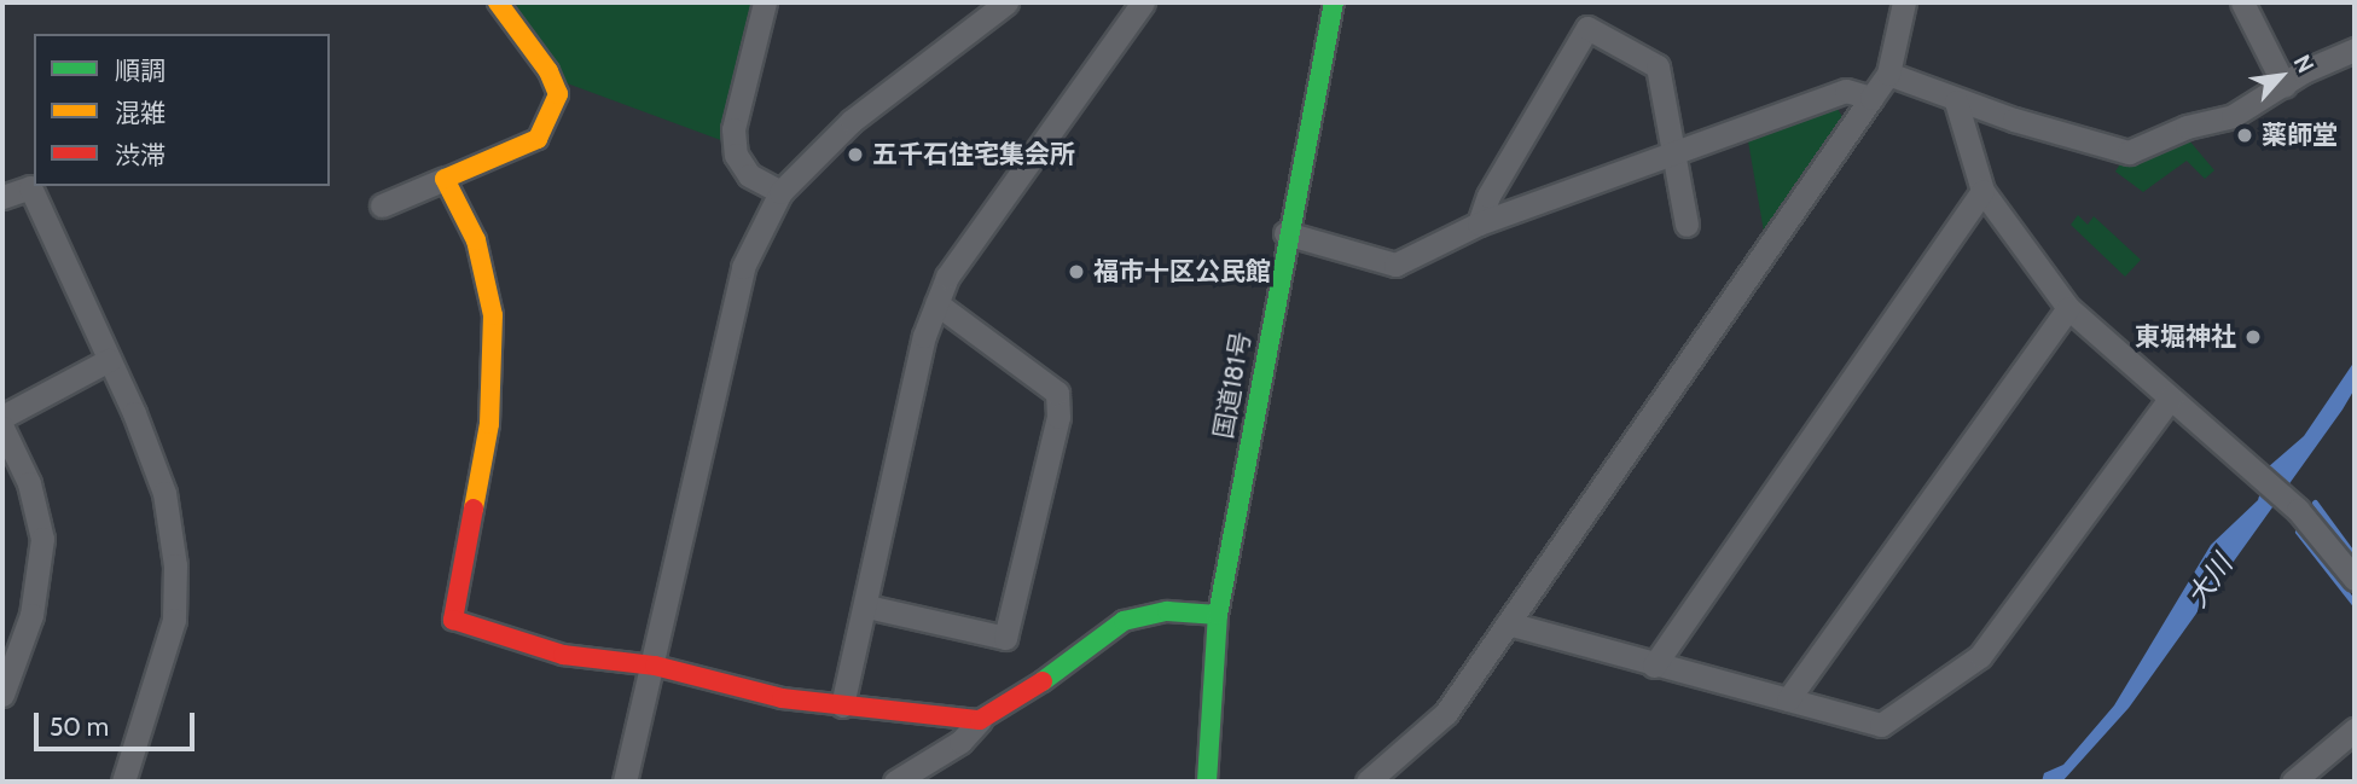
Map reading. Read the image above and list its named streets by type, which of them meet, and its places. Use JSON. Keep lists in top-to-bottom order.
{
  "streets": {
    "main road": ["国道181号"]
  },
  "water": ["大川"],
  "places": [
    "薬師堂",
    "五千石住宅集会所",
    "福市十区公民館",
    "東堀神社"
  ],
  "legend": ["順調", "混雑", "渋滞"],
  "scale_bar": "50 m",
  "north": "top right"
}
